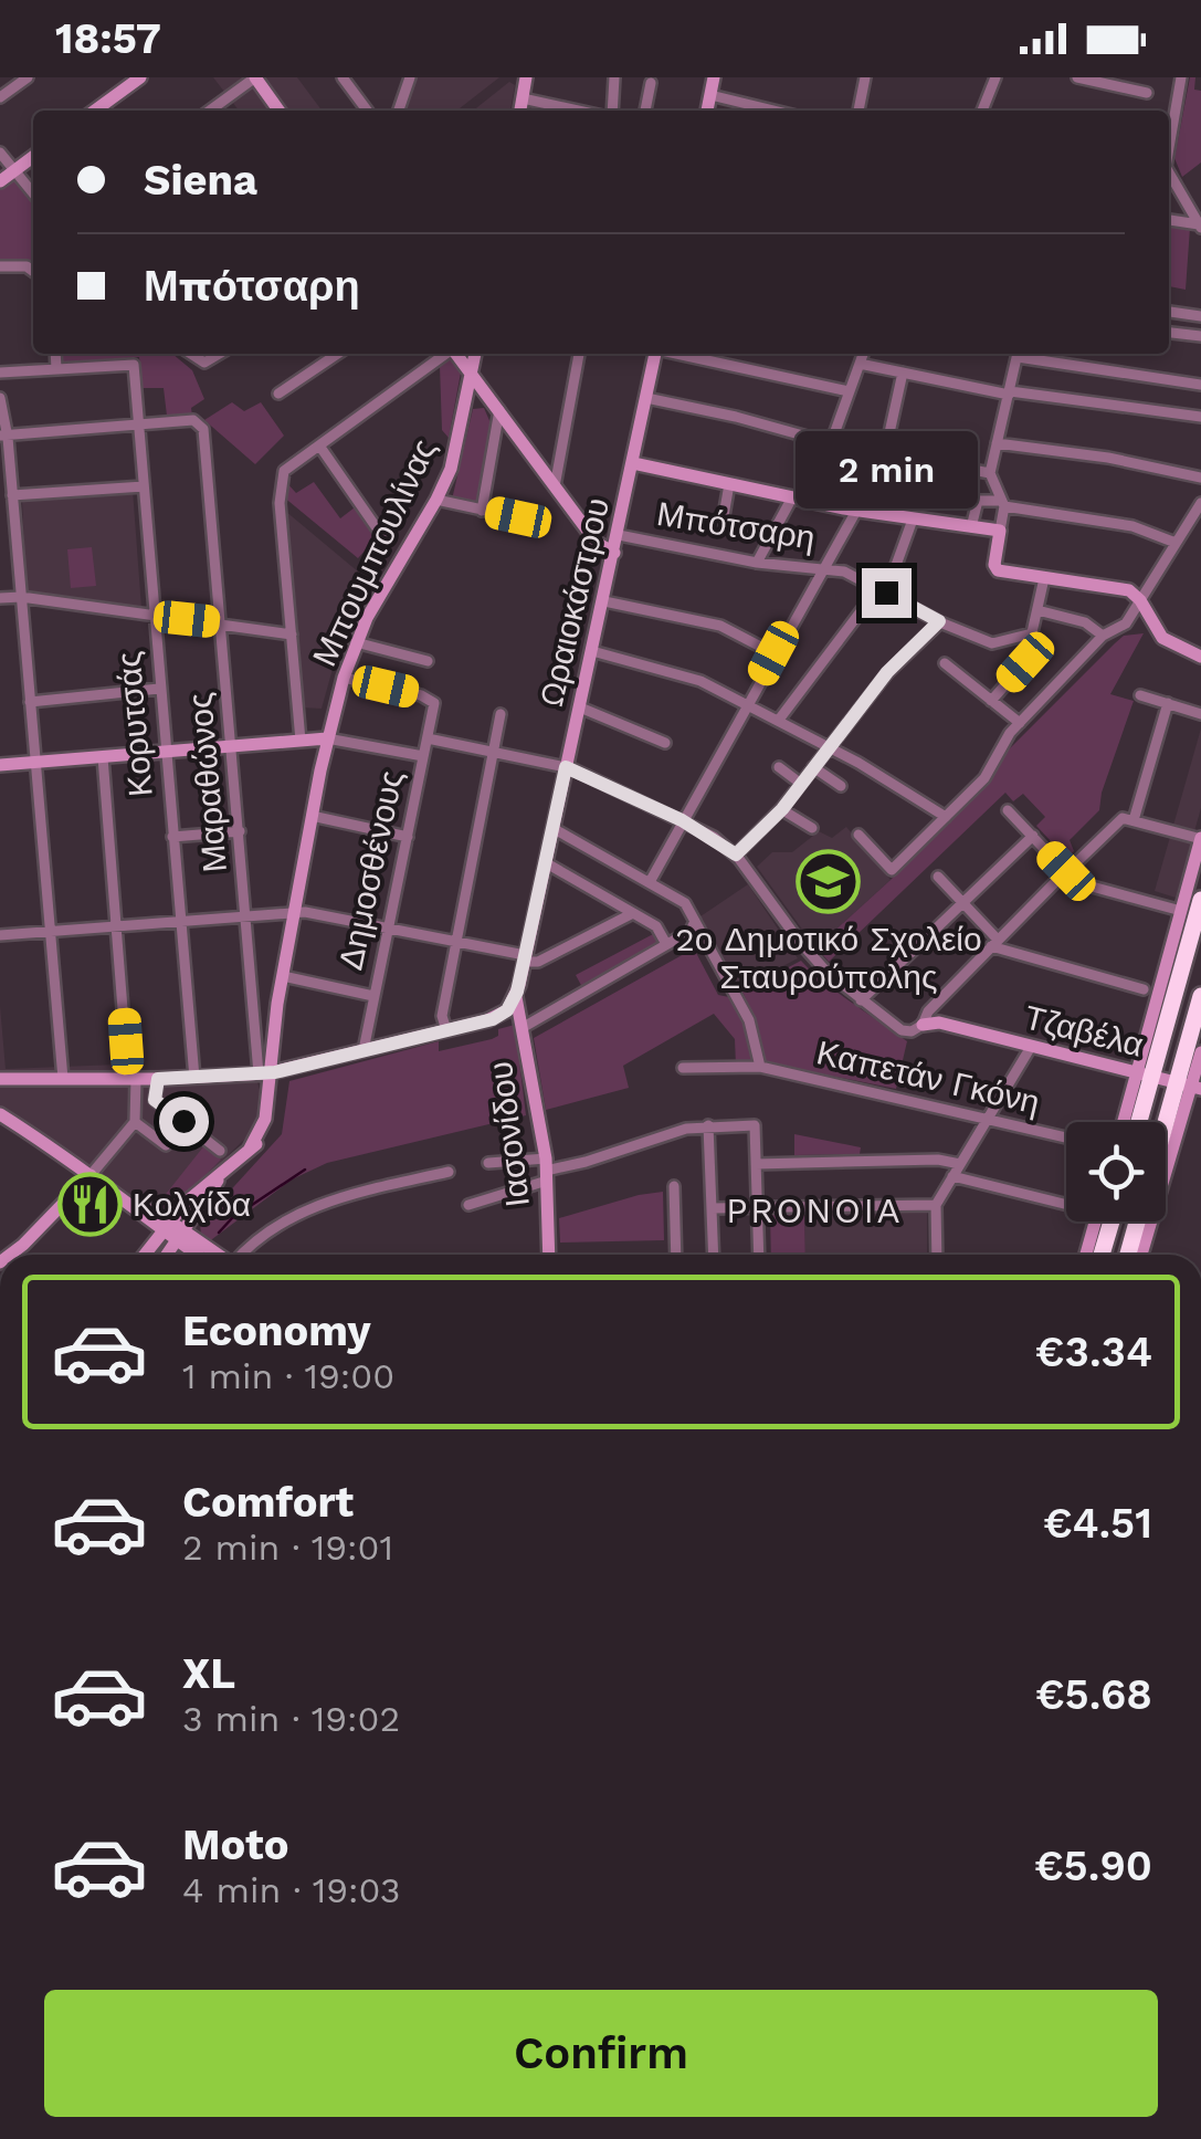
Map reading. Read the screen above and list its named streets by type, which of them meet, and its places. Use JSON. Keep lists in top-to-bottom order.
{
  "streets": {
    "street": [
      "Μπότσαρη",
      "Μπουμπουλίνας",
      "Ωραιοκάστρου",
      "Κορυτσάς",
      "Μαραθώνος",
      "Δημοσθένους",
      "Τζαβέλα",
      "Καπετάν Γκόνη",
      "Ιασονίδου"
    ]
  },
  "crossings": [
    ["Μπότσαρη", "Ωραιοκάστρου"],
    ["Μπουμπουλίνας", "Μαραθώνος"],
    ["Μπουμπουλίνας", "Δημοσθένους"],
    ["Ωραιοκάστρου", "Ιασονίδου"],
    ["Κορυτσάς", "Μαραθώνος"]
  ],
  "districts": ["PRONOIA"],
  "places": {
    "school or university": ["2ο Δημοτικό Σχολείο Σταυρούπολης"],
    "restaurant": ["Κολχίδα"]
  },
  "page": {
    "status": "18:57",
    "banner": ["Siena", "Μπότσαρη"],
    "bubble": "2 min",
    "list": [
      {
        "name": "Economy",
        "note": "1 min · 19:00",
        "value": "€3.34"
      },
      {
        "name": "Comfort",
        "note": "2 min · 19:01",
        "value": "€4.51"
      },
      {
        "name": "XL",
        "note": "3 min · 19:02",
        "value": "€5.68"
      },
      {
        "name": "Moto",
        "note": "4 min · 19:03",
        "value": "€5.90"
      }
    ],
    "buttons": "Confirm"
  }
}
